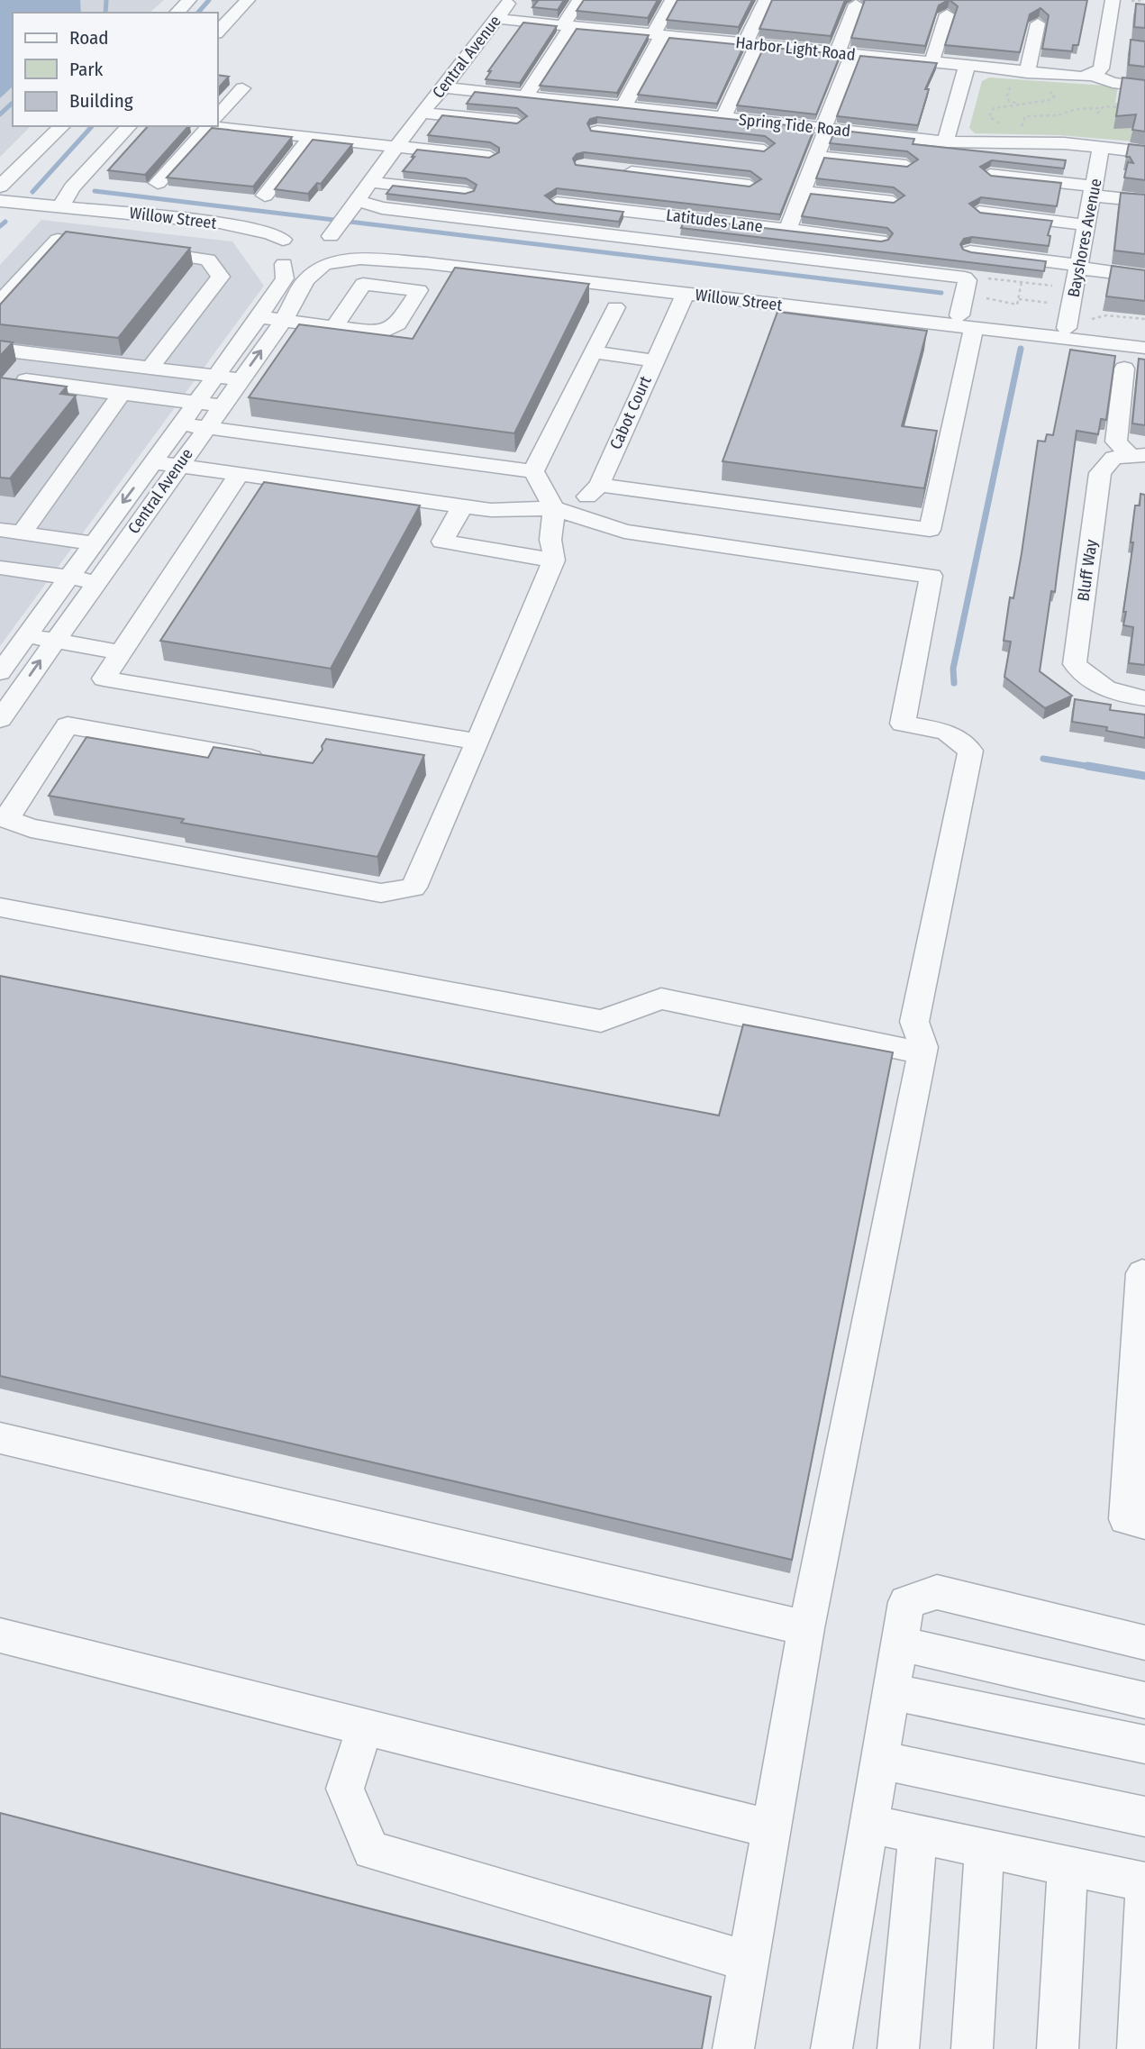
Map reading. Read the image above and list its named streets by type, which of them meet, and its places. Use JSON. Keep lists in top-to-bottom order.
{
  "streets": {
    "street": [
      "Harbor Light Road",
      "Central Avenue",
      "Spring Tide Road",
      "Willow Street",
      "Latitudes Lane",
      "Bayshores Avenue",
      "Cabot Court",
      "Bluff Way"
    ]
  },
  "crossings": [
    ["Harbor Light Road", "Central Avenue"],
    ["Central Avenue", "Spring Tide Road"],
    ["Central Avenue", "Willow Street"],
    ["Spring Tide Road", "Bayshores Avenue"],
    ["Willow Street", "Bayshores Avenue"],
    ["Willow Street", "Cabot Court"]
  ],
  "legend": ["Road", "Park", "Building"]
}
